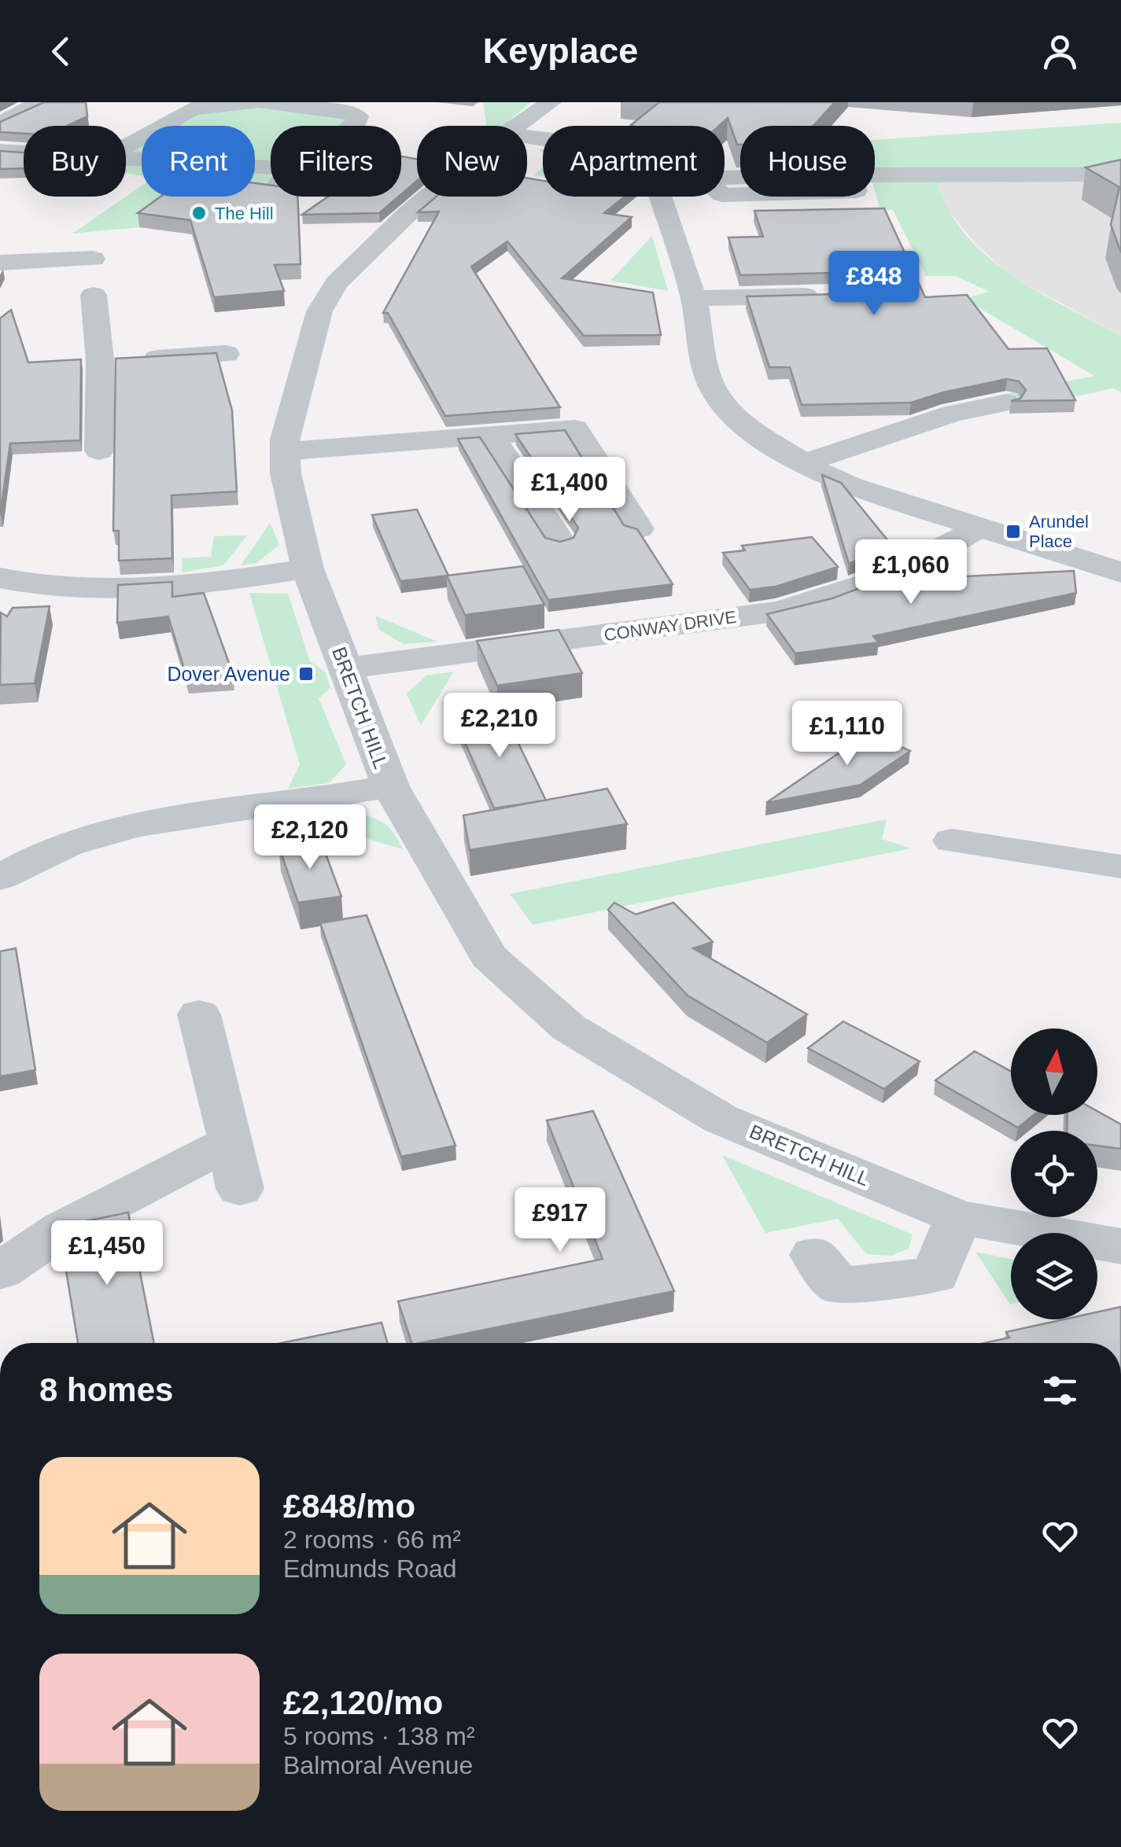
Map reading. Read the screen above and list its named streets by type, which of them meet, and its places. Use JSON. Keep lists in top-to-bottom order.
{
  "streets": {
    "street": ["CONWAY DRIVE", "BRETCH HILL"]
  },
  "crossings": [
    ["CONWAY DRIVE", "BRETCH HILL"]
  ],
  "places": {
    "other": ["The Hill"],
    "transit": ["Arundel Place", "Dover Avenue"]
  },
  "north": "top",
  "page": {
    "header": "Keyplace",
    "chip": [
      "Buy",
      "Rent",
      "Filters",
      "New",
      "Apartment",
      "House"
    ],
    "price": [
      "£848",
      "£1,400",
      "£1,060",
      "£2,210",
      "£1,110",
      "£2,120",
      "£917",
      "£1,450"
    ],
    "heading": "8 homes",
    "list": [
      {
        "name": "£848/mo",
        "note": "2 rooms · 66 m² · Edmunds Road"
      },
      {
        "name": "£2,120/mo",
        "note": "5 rooms · 138 m² · Balmoral Avenue"
      }
    ]
  }
}
